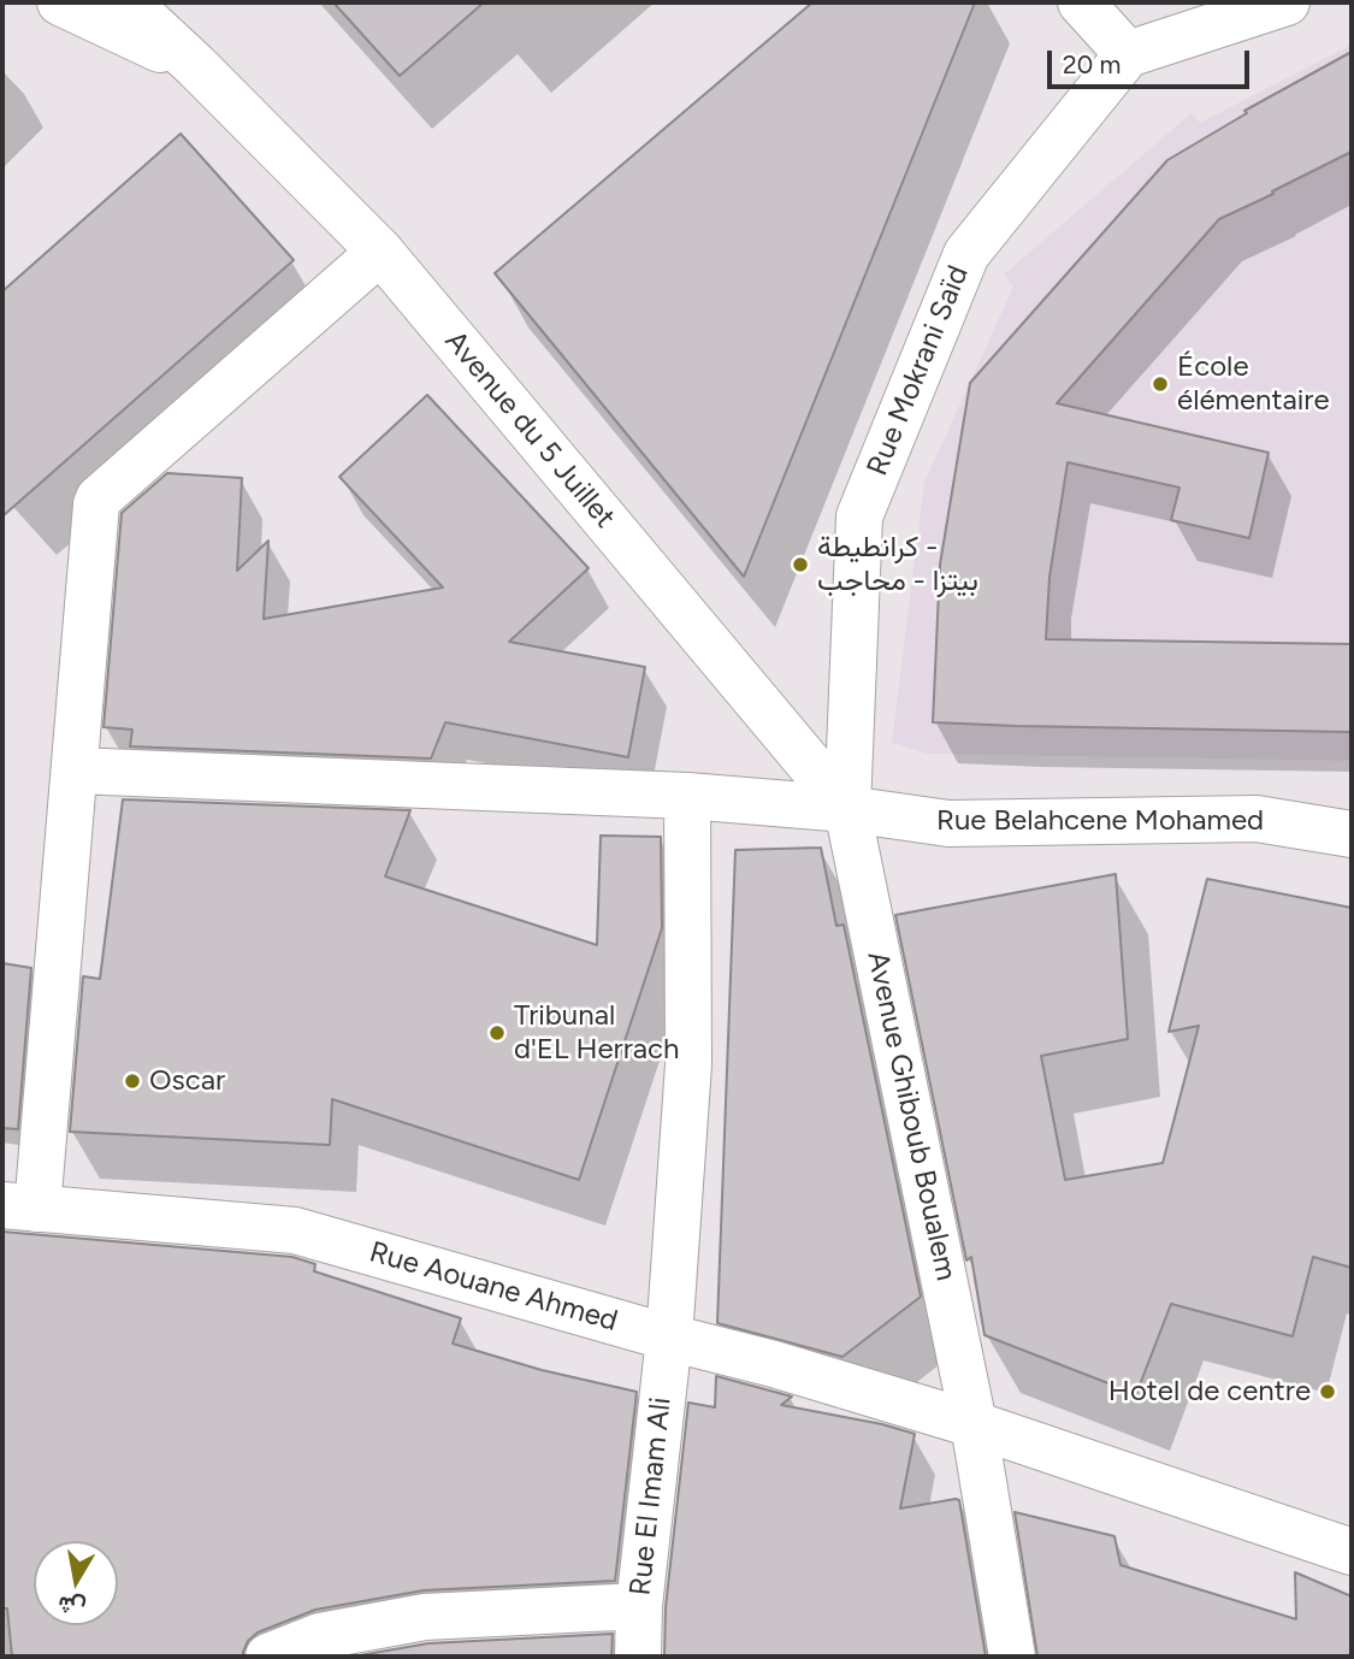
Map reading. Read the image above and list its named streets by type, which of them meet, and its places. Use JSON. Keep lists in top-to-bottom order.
{
  "streets": {
    "street": [
      "Rue Mokrani Saïd",
      "Avenue du 5 Juillet",
      "Rue Belahcene Mohamed",
      "Avenue Ghiboub Boualem",
      "Rue Aouane Ahmed",
      "Rue El Imam Ali"
    ]
  },
  "crossings": [
    ["Rue Mokrani Saïd", "Avenue du 5 Juillet"],
    ["Rue Mokrani Saïd", "Rue Belahcene Mohamed"],
    ["Rue Mokrani Saïd", "Avenue Ghiboub Boualem"],
    ["Avenue du 5 Juillet", "Rue Belahcene Mohamed"],
    ["Avenue du 5 Juillet", "Avenue Ghiboub Boualem"],
    ["Rue Belahcene Mohamed", "Avenue Ghiboub Boualem"],
    ["Rue Belahcene Mohamed", "Rue El Imam Ali"],
    ["Avenue Ghiboub Boualem", "Rue Aouane Ahmed"],
    ["Rue Aouane Ahmed", "Rue El Imam Ali"]
  ],
  "places": [
    "École élémentaire",
    "كرانطيطة - بيتزا - محاجب",
    "Tribunal d'EL Herrach",
    "Oscar",
    "Hotel de centre"
  ],
  "scale_bar": "20 m",
  "north": "bottom"
}
